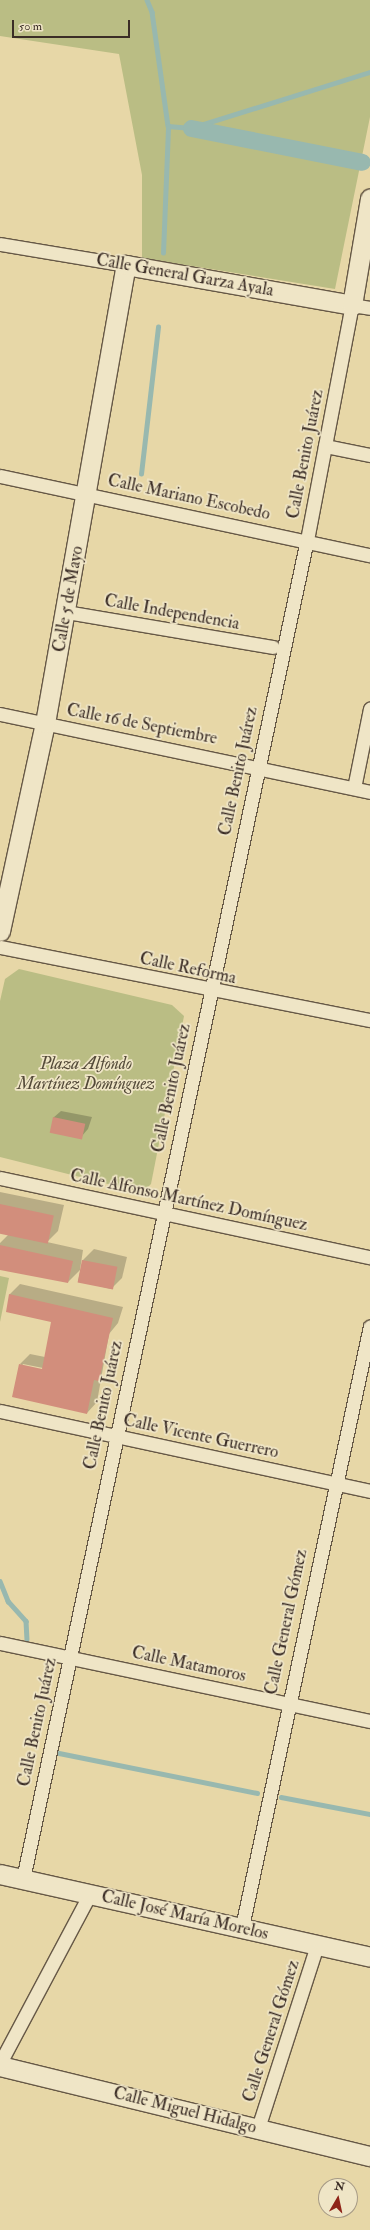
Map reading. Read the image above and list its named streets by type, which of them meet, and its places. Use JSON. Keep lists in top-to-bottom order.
{
  "streets": {
    "street": [
      "Calle General Garza Ayala",
      "Calle Benito Juárez",
      "Calle Mariano Escobedo",
      "Calle 5 de Mayo",
      "Calle Independencia",
      "Calle 16 de Septiembre",
      "Calle Reforma",
      "Calle Alfonso Martínez Domínguez",
      "Calle Vicente Guerrero",
      "Calle General Gómez",
      "Calle Matamoros",
      "Calle José María Morelos",
      "Calle Miguel Hidalgo"
    ]
  },
  "crossings": [
    ["Calle General Garza Ayala", "Calle Benito Juárez"],
    ["Calle General Garza Ayala", "Calle 5 de Mayo"],
    ["Calle Benito Juárez", "Calle Mariano Escobedo"],
    ["Calle Benito Juárez", "Calle 16 de Septiembre"],
    ["Calle Benito Juárez", "Calle Reforma"],
    ["Calle Benito Juárez", "Calle Alfonso Martínez Domínguez"],
    ["Calle Benito Juárez", "Calle Vicente Guerrero"],
    ["Calle Benito Juárez", "Calle Matamoros"],
    ["Calle Benito Juárez", "Calle José María Morelos"],
    ["Calle Mariano Escobedo", "Calle 5 de Mayo"],
    ["Calle 5 de Mayo", "Calle Independencia"],
    ["Calle 5 de Mayo", "Calle 16 de Septiembre"],
    ["Calle Vicente Guerrero", "Calle General Gómez"],
    ["Calle General Gómez", "Calle Matamoros"],
    ["Calle General Gómez", "Calle José María Morelos"],
    ["Calle General Gómez", "Calle Miguel Hidalgo"]
  ],
  "parks": ["Plaza Alfondo Martínez Domínguez"],
  "scale_bar": "50 m",
  "north": "top"
}
